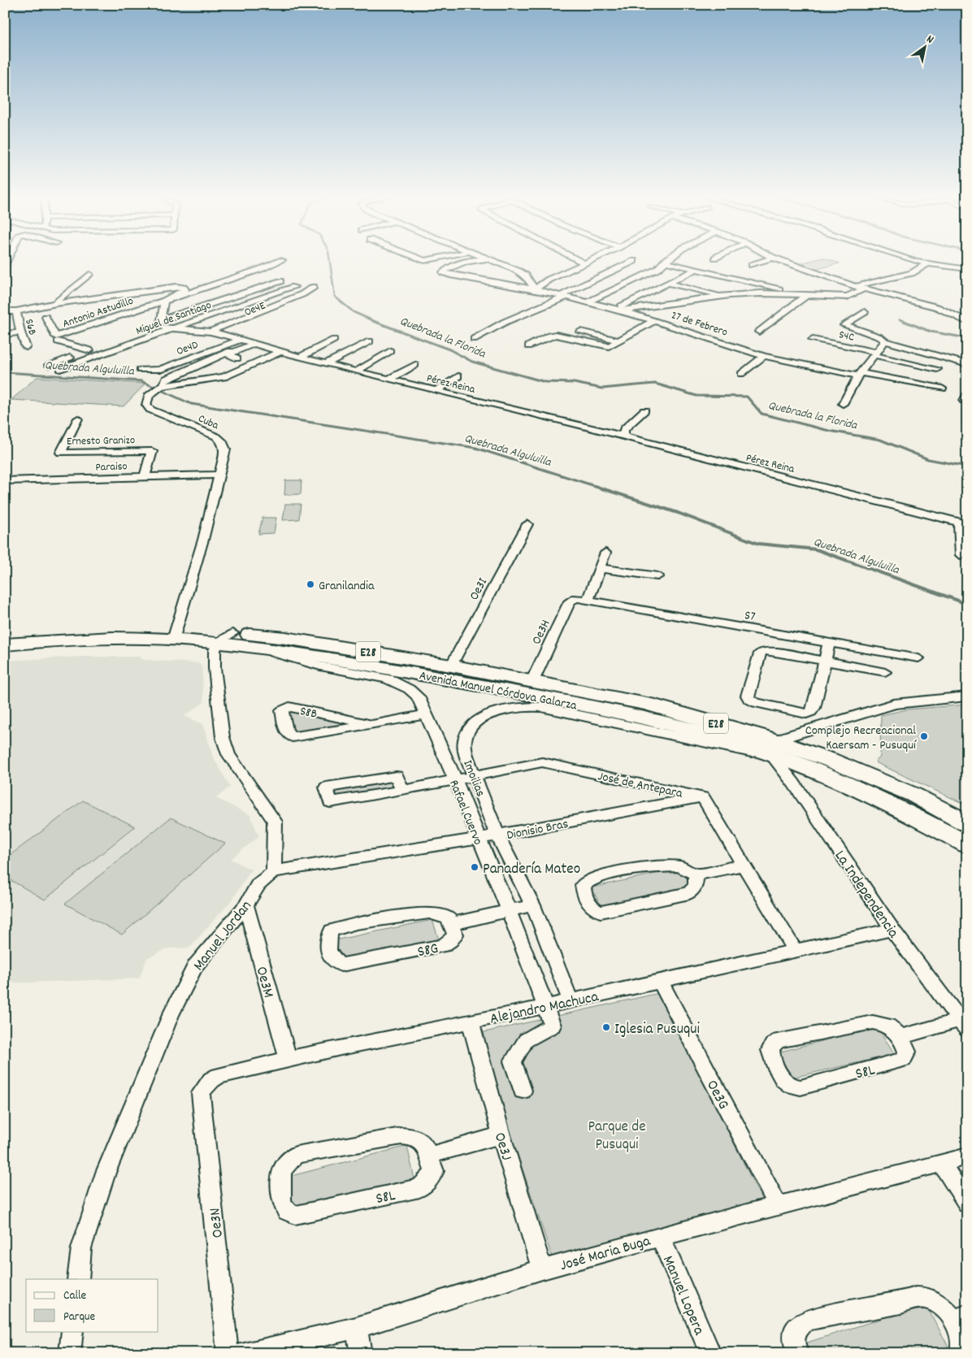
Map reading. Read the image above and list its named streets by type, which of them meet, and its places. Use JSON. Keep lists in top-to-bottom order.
{
  "streets": {
    "main road": ["E28", "Avenida Manuel Córdova Galarza"],
    "street": [
      "Oe4E",
      "Antonio Astudillo",
      "Miguel de Santiago",
      "27 de Febrero",
      "S6B",
      "S4C",
      "Oe4D",
      "Pérez Reina",
      "Cuba",
      "Ernesto Granizo",
      "Paraiso",
      "Oe3I",
      "S7",
      "Oe3H",
      "S8B",
      "Imoilias",
      "José de Antepara",
      "Rafael Cuervo",
      "Dionisio Bras",
      "La Independencia",
      "Manuel Jordan",
      "S8G",
      "Oe3M",
      "Alejandro Machuca",
      "S8L",
      "Oe3G",
      "Oe3J",
      "Oe3N",
      "José Maria Buga",
      "Manuel Lopera"
    ]
  },
  "crossings": [
    ["Oe4E", "Pérez Reina"],
    ["Miguel de Santiago", "Pérez Reina"],
    ["Oe4D", "Pérez Reina"],
    ["Pérez Reina", "Cuba"],
    ["Cuba", "Paraiso"],
    ["Cuba", "Avenida Manuel Córdova Galarza"],
    ["Ernesto Granizo", "Paraiso"],
    ["Oe3I", "Avenida Manuel Córdova Galarza"],
    ["S7", "Oe3H"],
    ["Oe3H", "Avenida Manuel Córdova Galarza"],
    ["Avenida Manuel Córdova Galarza", "Imoilias"],
    ["Avenida Manuel Córdova Galarza", "Rafael Cuervo"],
    ["Avenida Manuel Córdova Galarza", "La Independencia"],
    ["S8B", "Rafael Cuervo"],
    ["Imoilias", "José de Antepara"],
    ["Imoilias", "Dionisio Bras"],
    ["Imoilias", "La Independencia"],
    ["Imoilias", "S8G"],
    ["Imoilias", "Alejandro Machuca"],
    ["José de Antepara", "Rafael Cuervo"],
    ["José de Antepara", "Dionisio Bras"],
    ["Rafael Cuervo", "Dionisio Bras"],
    ["Rafael Cuervo", "S8G"],
    ["Rafael Cuervo", "Alejandro Machuca"],
    ["Dionisio Bras", "Manuel Jordan"],
    ["La Independencia", "Alejandro Machuca"],
    ["Manuel Jordan", "Oe3M"],
    ["Oe3M", "Alejandro Machuca"],
    ["Alejandro Machuca", "Oe3G"],
    ["Alejandro Machuca", "Oe3J"],
    ["Alejandro Machuca", "Oe3N"],
    ["Oe3G", "José Maria Buga"],
    ["Oe3J", "José Maria Buga"],
    ["José Maria Buga", "Manuel Lopera"]
  ],
  "water": ["Quebrada la Florida", "Quebrada Alguluilla"],
  "parks": ["Parque de Pusuqui"],
  "places": [
    "Granilandia",
    "Complejo Recreacional Kaersam - Pusuquí",
    "Panadería Mateo",
    "Iglesia Pusuqui"
  ],
  "legend": ["Calle", "Parque"],
  "north": "top right"
}
